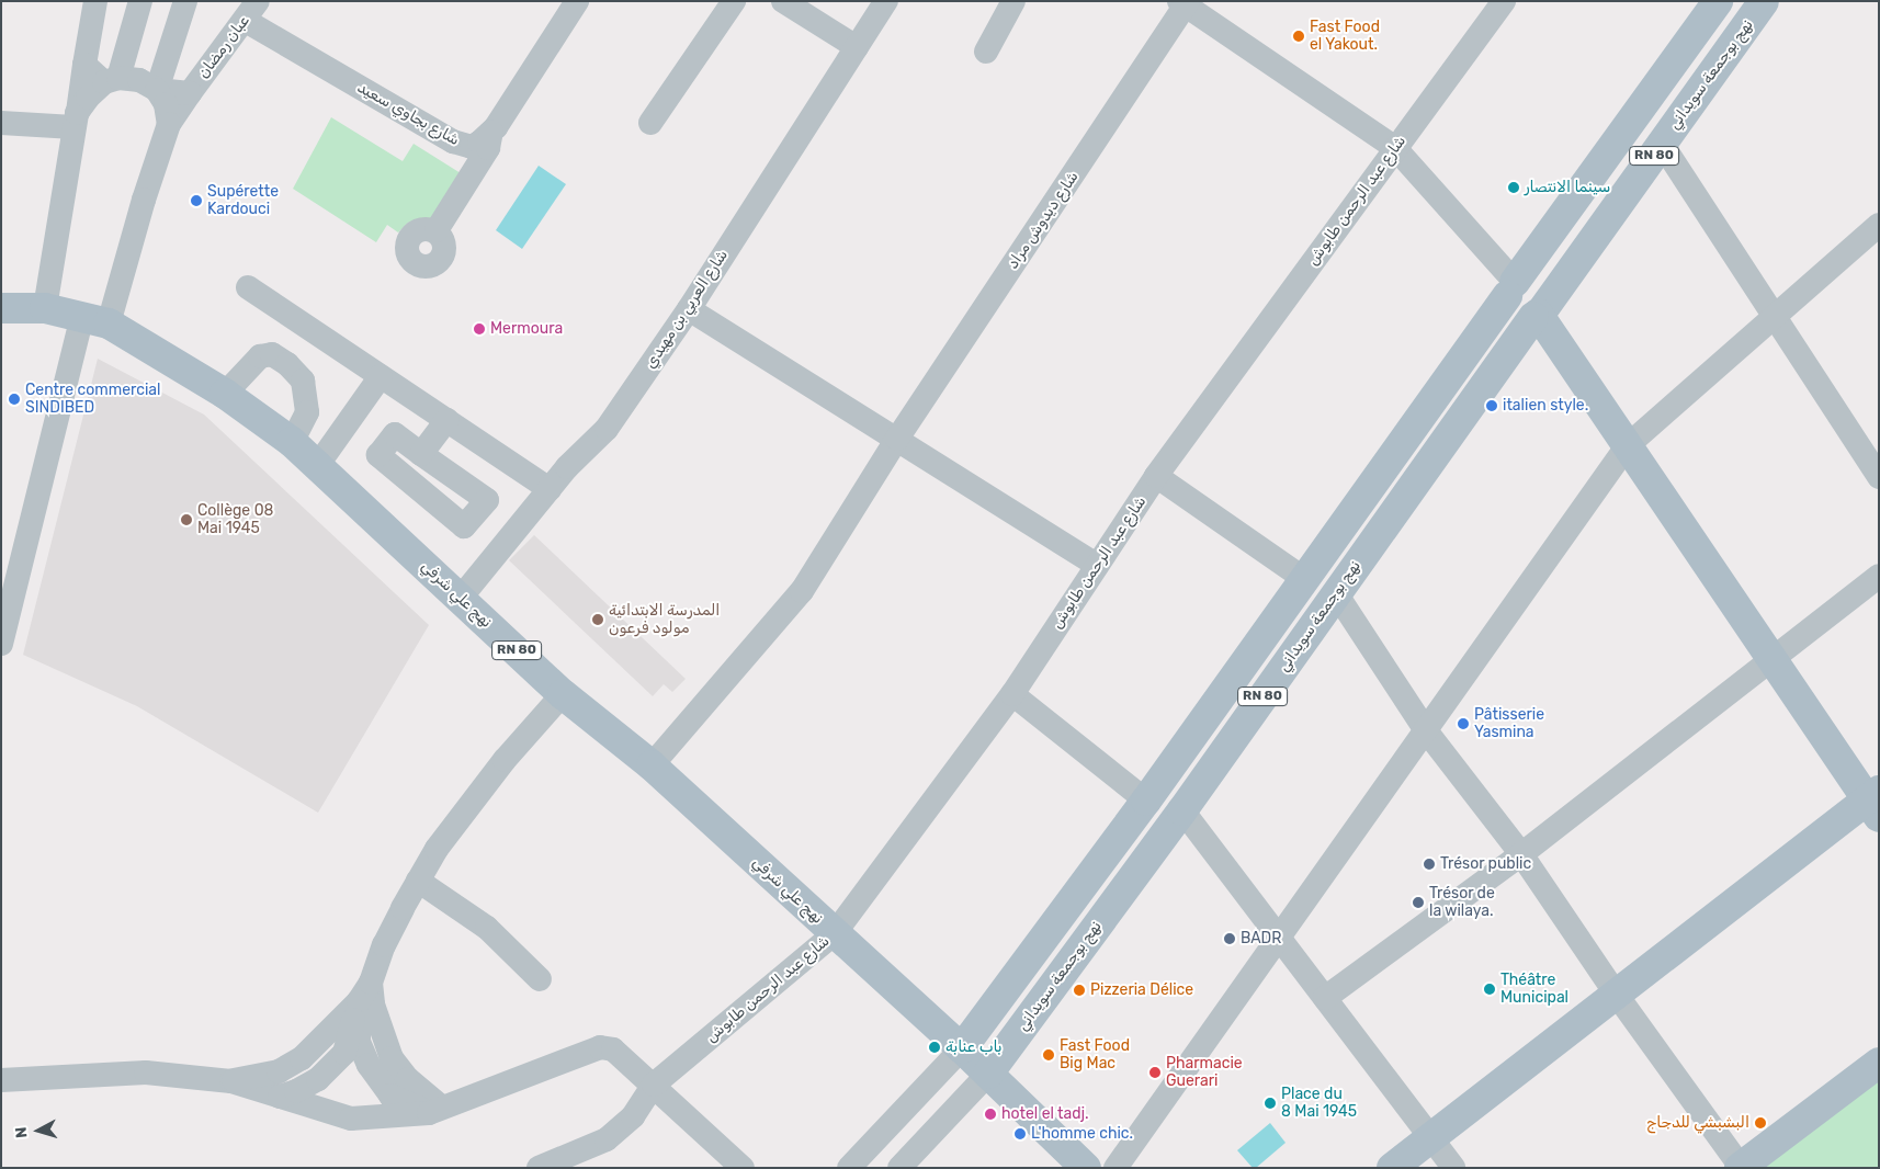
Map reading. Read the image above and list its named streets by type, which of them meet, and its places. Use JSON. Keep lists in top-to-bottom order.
{
  "streets": {
    "main road": ["نهج بوجمعة سويداني", "RN 80", "نهج علي شرفي"],
    "street": [
      "عبان رمضان",
      "شارع بجاوي سعيد",
      "شارع عبد الرحمن طابوش",
      "شارع ديدوش مراد",
      "شارع العربي بن مهيدي"
    ]
  },
  "crossings": [
    ["عبان رمضان", "شارع بجاوي سعيد"],
    ["عبان رمضان", "نهج علي شرفي"],
    ["نهج بوجمعة سويداني", "نهج علي شرفي"],
    ["RN 80", "نهج علي شرفي"],
    ["شارع عبد الرحمن طابوش", "نهج علي شرفي"],
    ["شارع ديدوش مراد", "نهج علي شرفي"],
    ["شارع العربي بن مهيدي", "نهج علي شرفي"]
  ],
  "places": [
    "Fast Food el Yakout.",
    "سينما الانتصار",
    "Supérette Kardouci",
    "Mermoura",
    "Centre commercial SINDIBED",
    "italien style.",
    "Collège 08 Mai 1945",
    "المدرسة الابتدائية مولود فرعون",
    "Pâtisserie Yasmina",
    "Trésor public",
    "Trésor de la wilaya.",
    "BADR",
    "Théâtre Municipal",
    "Pizzeria Délice",
    "باب عنابة",
    "Fast Food Big Mac",
    "Pharmacie Guerari",
    "Place du 8 Mai 1945",
    "hotel el tadj.",
    "البشبشي للدجاج",
    "L'homme chic."
  ],
  "north": "left"
}
